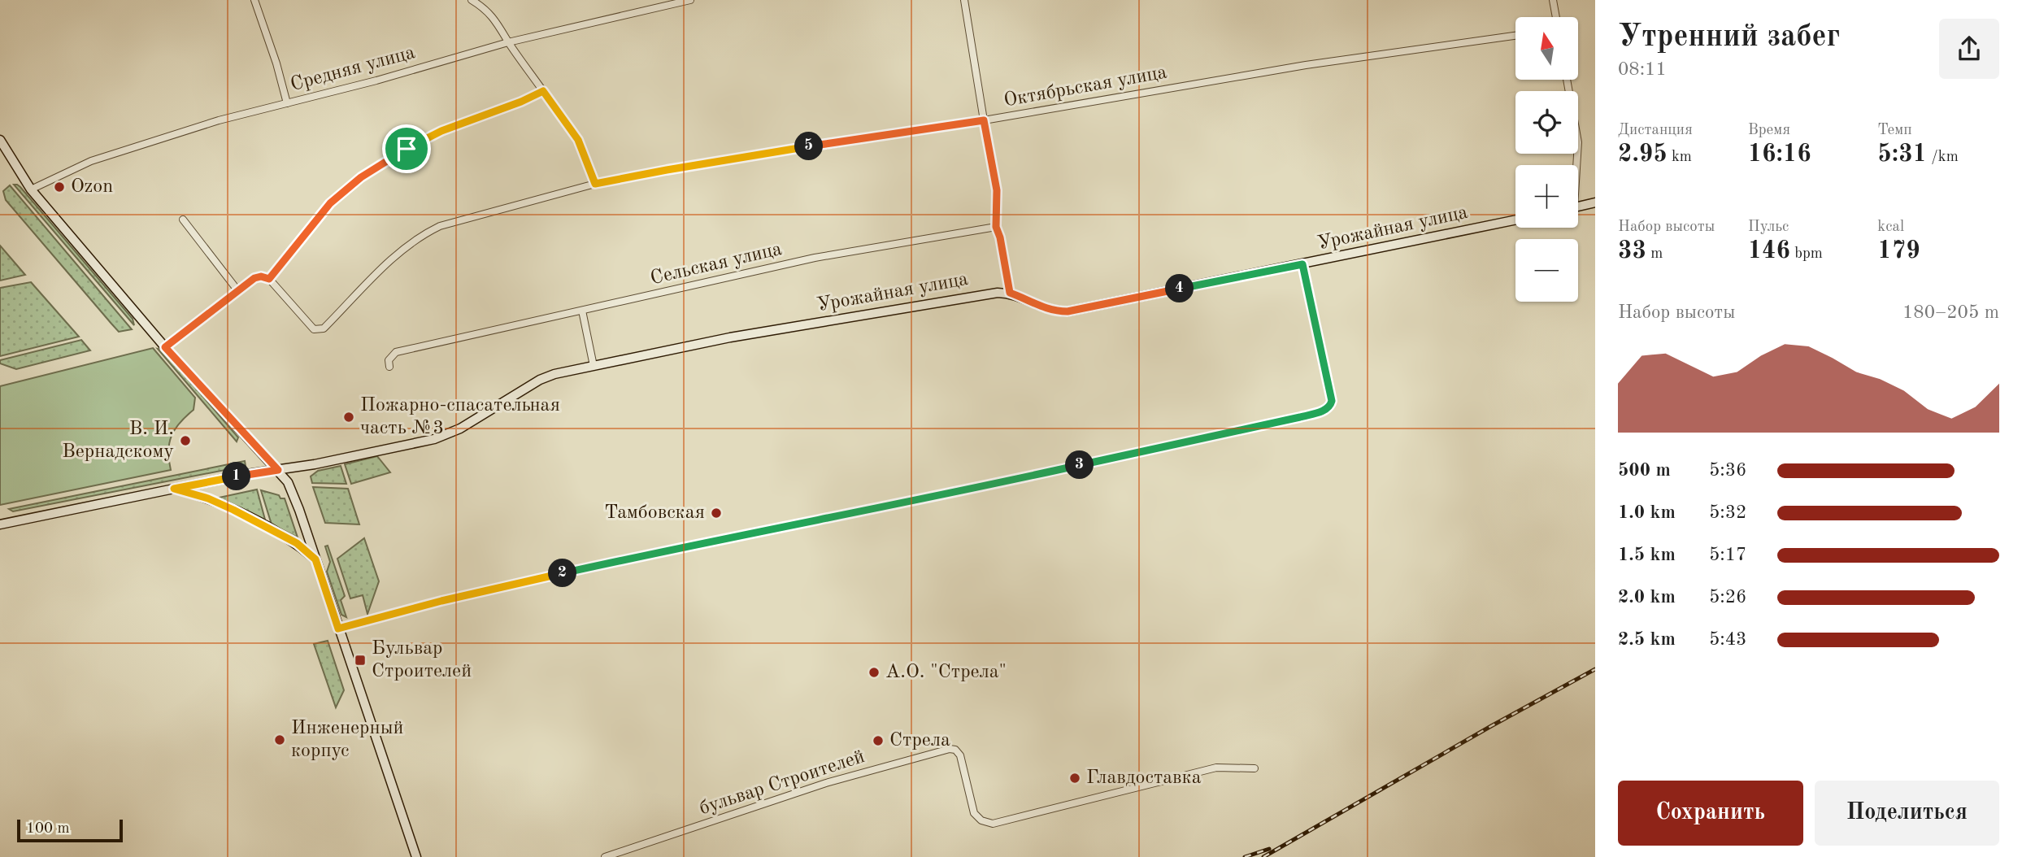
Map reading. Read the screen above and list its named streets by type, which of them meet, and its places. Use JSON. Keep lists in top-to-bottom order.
{
  "streets": {
    "street": [
      "Средняя улица",
      "Октябрьская улица",
      "Урожайная улица",
      "Сельская улица",
      "бульвар Строителей"
    ]
  },
  "places": {
    "other": [
      "Ozon",
      "Пожарно-спасательная часть №3",
      "В. И. Вернадскому",
      "Тамбовская",
      "А.О. \"Стрела\"",
      "Инженерный корпус",
      "Стрела",
      "Главдоставка"
    ],
    "transit": ["Бульвар Строителей"]
  },
  "scale_bar": "100 m",
  "north": "top",
  "page": {
    "heading": ["Утренний забег", "08:11"],
    "map_buttons": ["+", "−"],
    "stats": [
      ["Дистанция", "2.95 km"],
      ["Время", "16:16"],
      ["Темп", "5:31 /km"],
      ["Набор высоты", "33 m"],
      ["Пульс", "146 bpm"],
      ["kcal", "179"]
    ],
    "pins": [
      "5",
      "4",
      "3",
      "1",
      "2"
    ],
    "chart": ["Набор высоты", "180–205 m"],
    "list": [
      {
        "name": "500 m",
        "note": "5:36"
      },
      {
        "name": "1.0 km",
        "note": "5:32"
      },
      {
        "name": "1.5 km",
        "note": "5:17"
      },
      {
        "name": "2.0 km",
        "note": "5:26"
      },
      {
        "name": "2.5 km",
        "note": "5:43"
      }
    ],
    "buttons": ["Сохранить", "Поделиться"],
    "scale": "100 m"
  }
}
